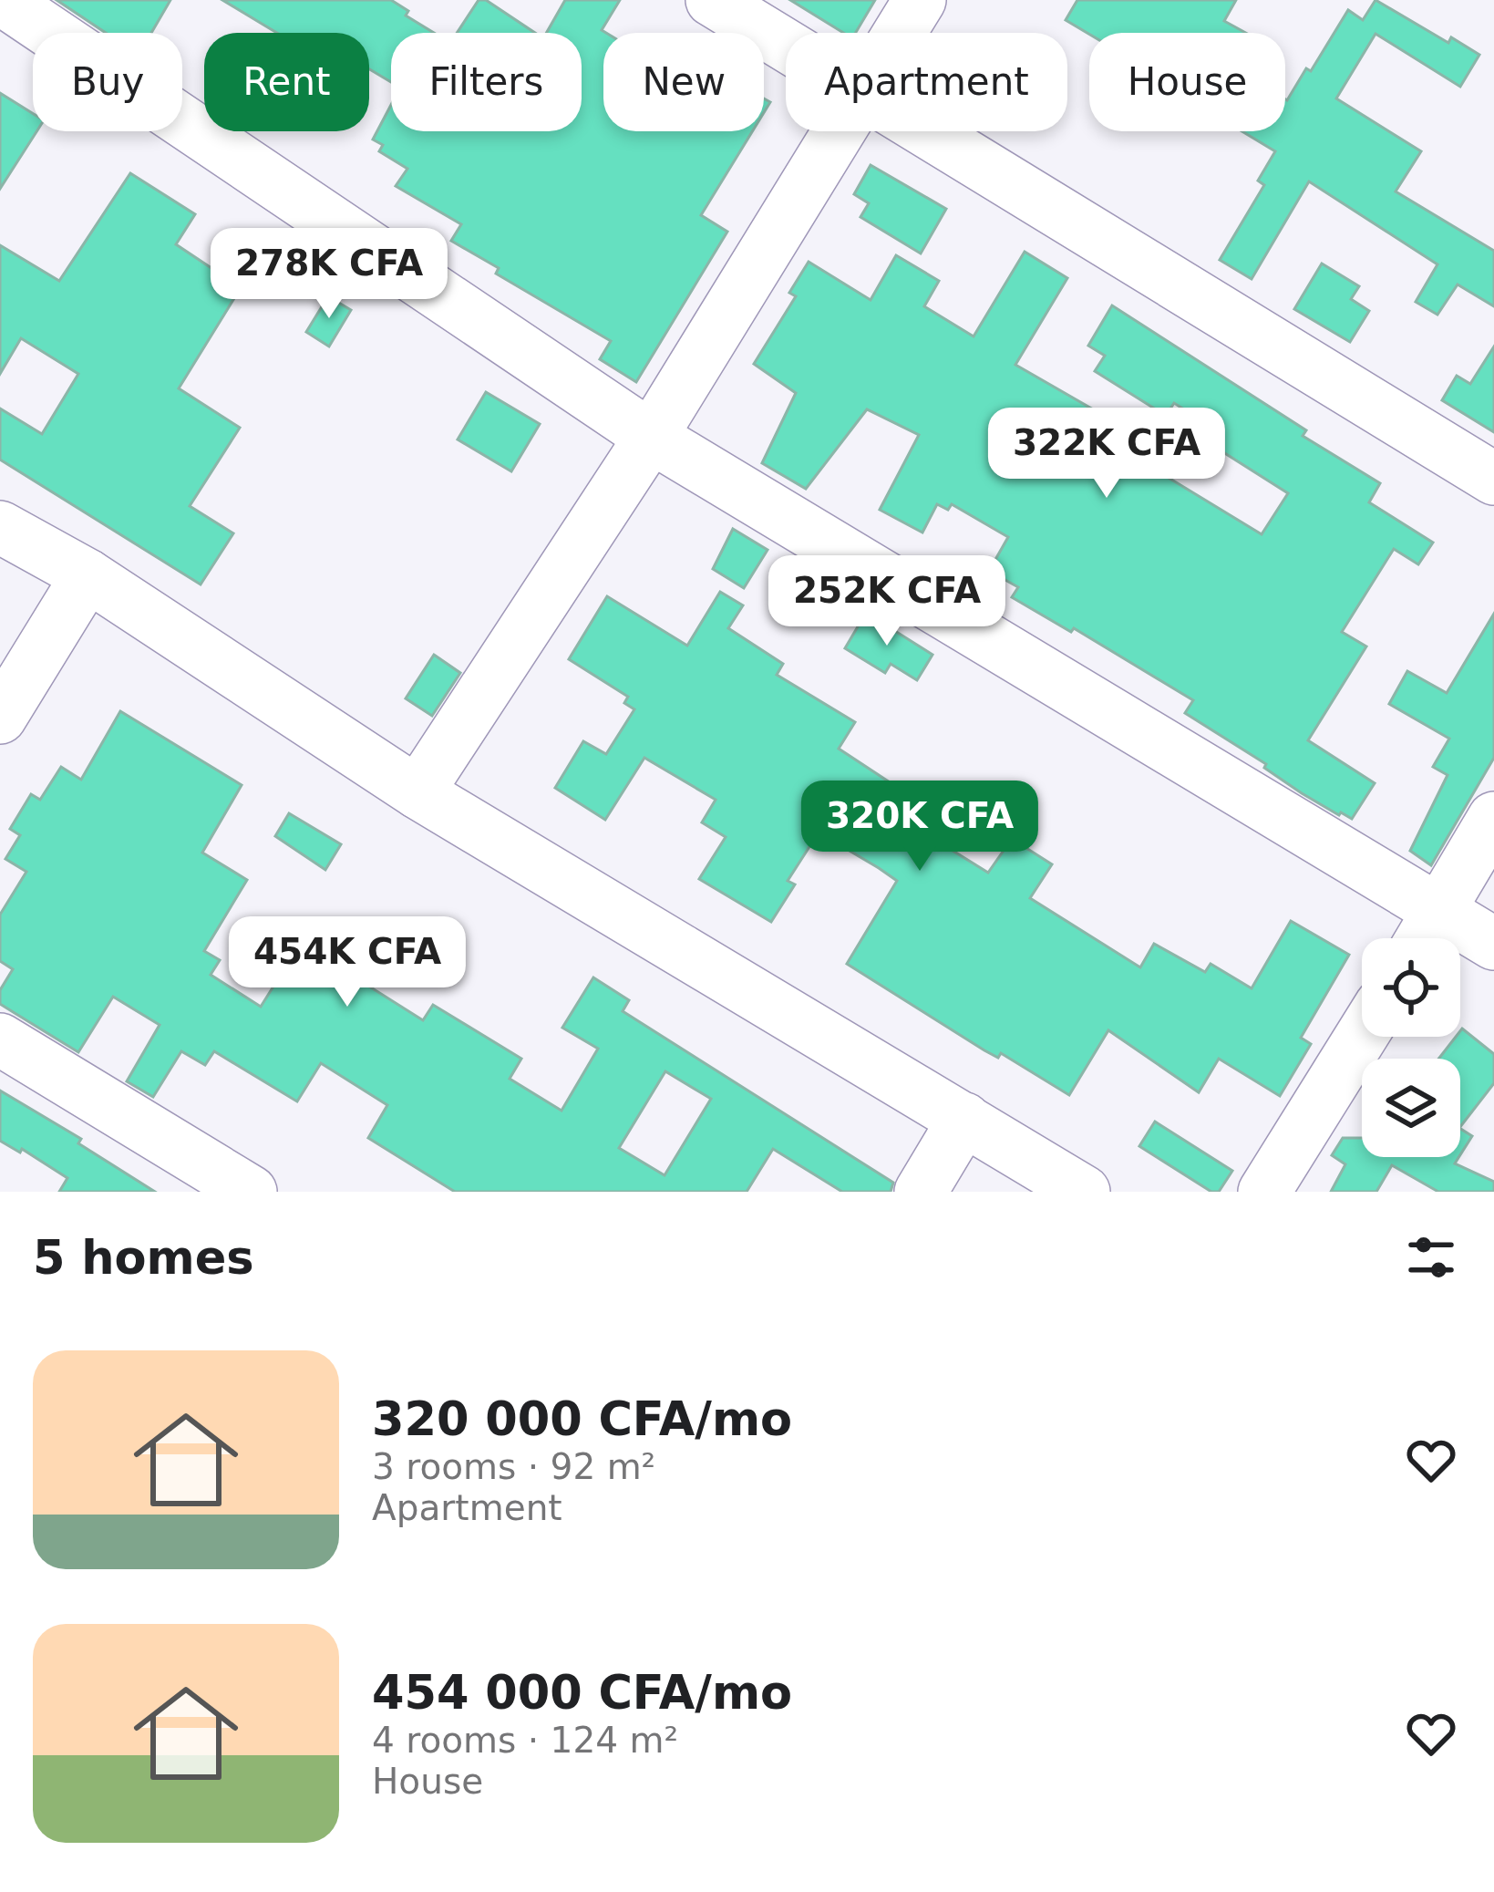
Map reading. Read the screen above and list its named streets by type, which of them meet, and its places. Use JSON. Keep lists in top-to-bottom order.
{
  "page": {
    "chip": [
      "Buy",
      "Rent",
      "Filters",
      "New",
      "Apartment",
      "House"
    ],
    "price": [
      "278K CFA",
      "322K CFA",
      "252K CFA",
      "320K CFA",
      "454K CFA"
    ],
    "heading": "5 homes",
    "list": [
      {
        "name": "320 000 CFA/mo",
        "note": "3 rooms · 92 m² · Apartment"
      },
      {
        "name": "454 000 CFA/mo",
        "note": "4 rooms · 124 m² · House"
      }
    ]
  }
}
